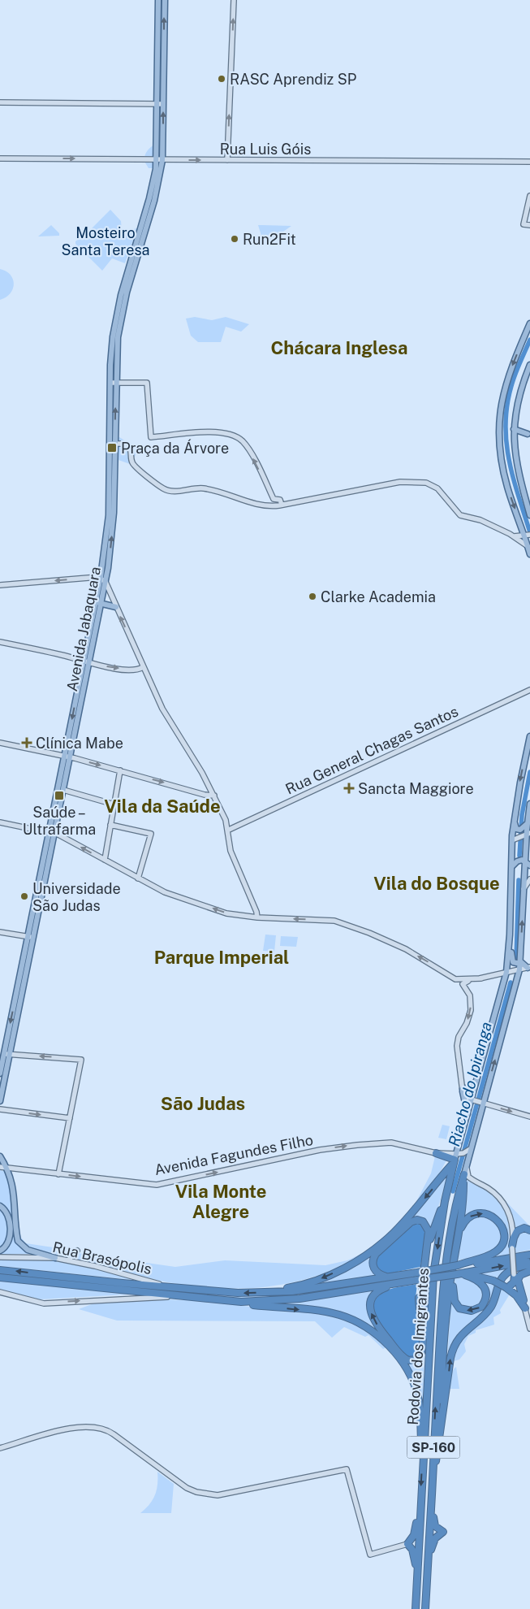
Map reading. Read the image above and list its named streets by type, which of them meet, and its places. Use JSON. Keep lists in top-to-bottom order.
{
  "streets": {
    "highway": ["Rodovia dos Imigrantes", "SP-160"],
    "main road": ["Avenida Jabaquara"],
    "street": [
      "Rua Luis Góis",
      "Rua General Chagas Santos",
      "Avenida Fagundes Filho",
      "Rua Brasópolis"
    ]
  },
  "crossings": [
    ["Rua Luis Góis", "Avenida Jabaquara"],
    ["Rodovia dos Imigrantes", "SP-160"]
  ],
  "one_way": ["Rua Luis Góis", "Avenida Fagundes Filho"],
  "districts": [
    "Chácara Inglesa",
    "Vila da Saúde",
    "Vila do Bosque",
    "Parque Imperial",
    "São Judas",
    "Vila Monte Alegre"
  ],
  "water": ["Riacho do Ipiranga"],
  "parks": ["Mosteiro Santa Teresa"],
  "places": {
    "other": [
      "RASC Aprendiz SP",
      "Run2Fit",
      "Clarke Academia",
      "Universidade São Judas"
    ],
    "transit": ["Praça da Árvore", "Saúde – Ultrafarma"],
    "health": ["Clínica Mabe", "Sancta Maggiore"]
  }
}
